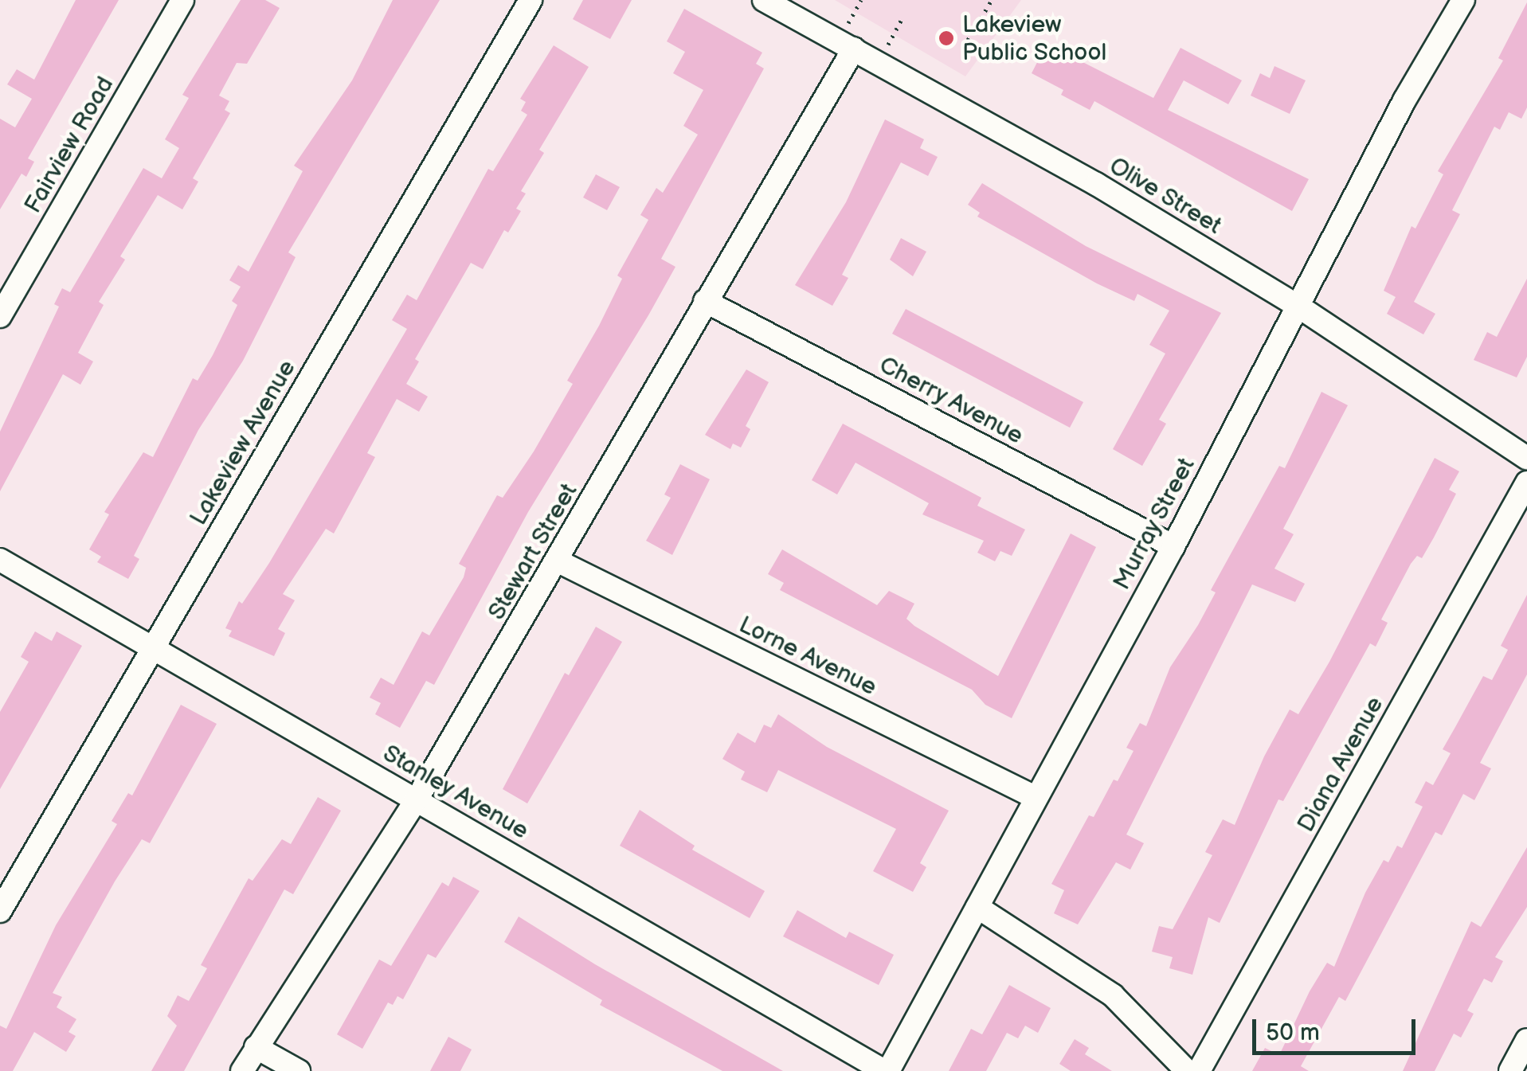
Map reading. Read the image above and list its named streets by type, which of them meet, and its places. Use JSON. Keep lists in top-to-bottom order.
{
  "streets": {
    "street": [
      "Fairview Road",
      "Olive Street",
      "Cherry Avenue",
      "Lakeview Avenue",
      "Murray Street",
      "Stewart Street",
      "Lorne Avenue",
      "Diana Avenue",
      "Stanley Avenue"
    ]
  },
  "crossings": [
    ["Olive Street", "Murray Street"],
    ["Olive Street", "Stewart Street"],
    ["Cherry Avenue", "Murray Street"],
    ["Cherry Avenue", "Stewart Street"],
    ["Lakeview Avenue", "Stanley Avenue"],
    ["Murray Street", "Lorne Avenue"],
    ["Murray Street", "Stanley Avenue"],
    ["Stewart Street", "Lorne Avenue"],
    ["Stewart Street", "Stanley Avenue"]
  ],
  "places": ["Lakeview Public School"],
  "scale_bar": "50 m"
}
